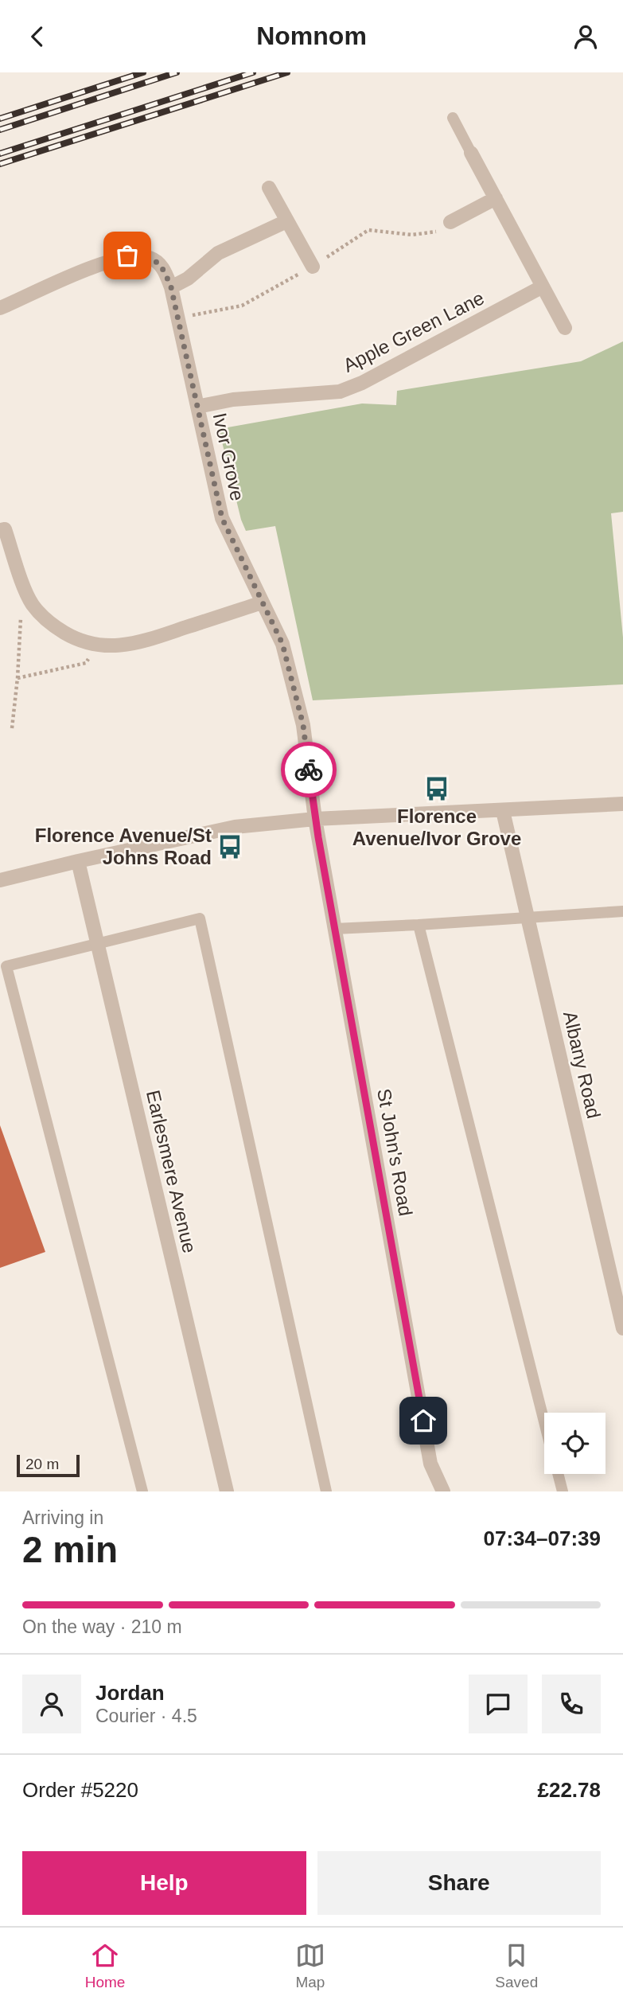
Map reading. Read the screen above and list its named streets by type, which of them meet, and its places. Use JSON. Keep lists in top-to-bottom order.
{
  "streets": {
    "street": [
      "Apple Green Lane",
      "Ivor Grove",
      "Albany Road",
      "St John's Road",
      "Earlesmere Avenue"
    ]
  },
  "crossings": [
    ["Apple Green Lane", "Ivor Grove"],
    ["Ivor Grove", "St John's Road"]
  ],
  "places": {
    "bus stop": ["Florence Avenue/Ivor Grove", "Florence Avenue/St Johns Road"]
  },
  "scale_bar": "20 m",
  "page": {
    "header": "Nomnom",
    "scale": "20 m",
    "heading": ["2 min", "Arriving in", "07:34–07:39"],
    "panel": [
      "Jordan",
      "Courier · 4.5",
      "Order #5220",
      "£22.78"
    ],
    "bar": "On the way · 210 m",
    "buttons": ["Help", "Share"],
    "tabs": ["Home", "Map", "Saved"]
  }
}
